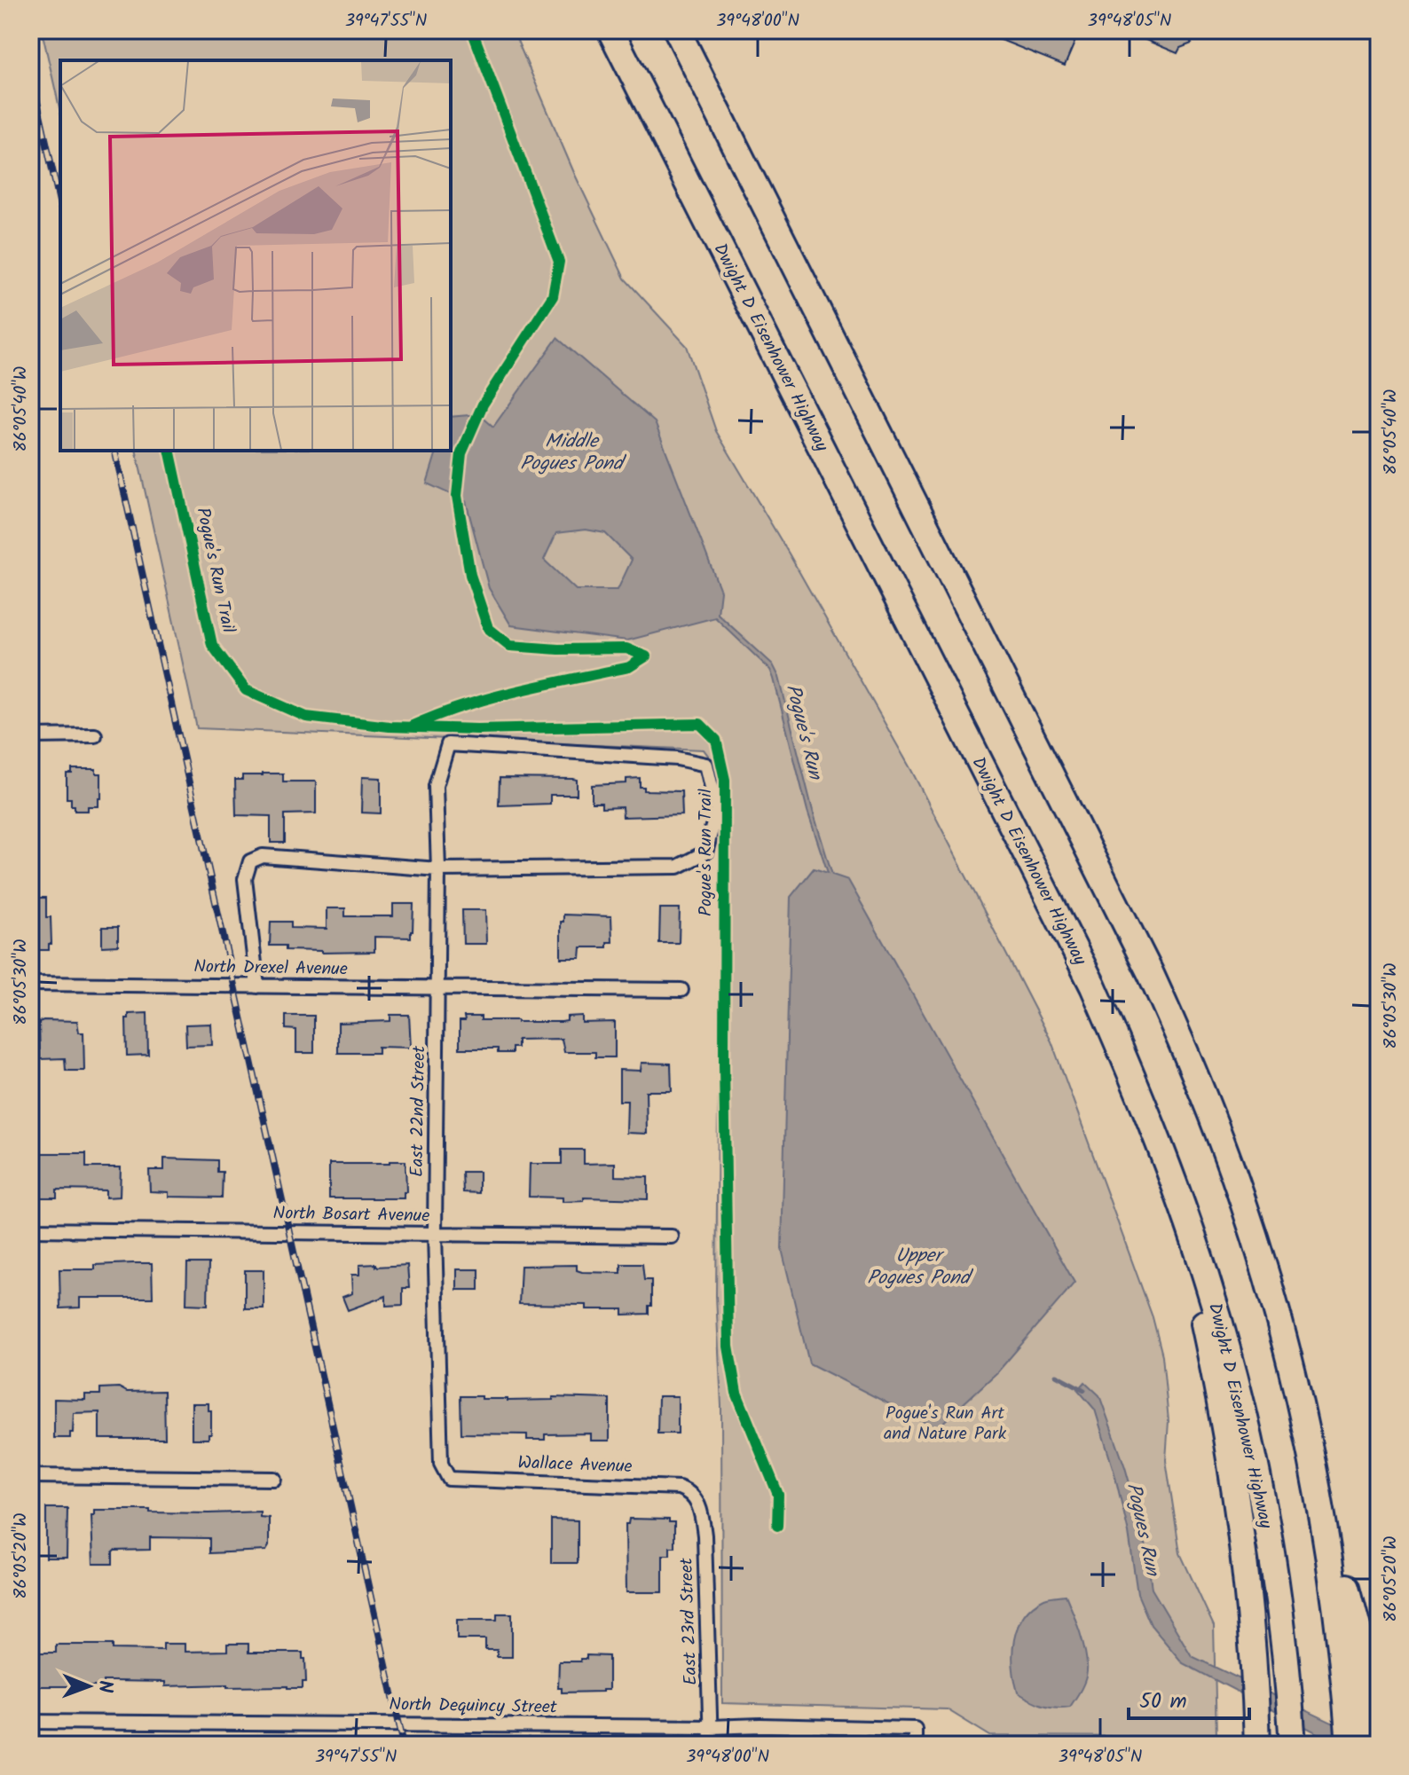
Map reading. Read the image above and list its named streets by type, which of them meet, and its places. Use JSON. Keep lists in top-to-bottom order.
{
  "streets": {
    "highway": ["Dwight D Eisenhower Highway"],
    "street": [
      "North Drexel Avenue",
      "East 22nd Street",
      "North Bosart Avenue",
      "Wallace Avenue",
      "East 23rd Street",
      "North Dequincy Street"
    ],
    "cycle path": ["Pogue's Run Trail"]
  },
  "crossings": [
    ["North Drexel Avenue", "East 22nd Street"],
    ["East 22nd Street", "North Bosart Avenue"],
    ["East 22nd Street", "Wallace Avenue"],
    ["Wallace Avenue", "East 23rd Street"],
    ["East 23rd Street", "North Dequincy Street"]
  ],
  "water": [
    "Middle Pogues Pond",
    "Pogue's Run",
    "Upper Pogues Pond",
    "Pogues Run"
  ],
  "parks": ["Pogue's Run Art and Nature Park"],
  "scale_bar": "50 m",
  "north": "right",
  "coordinates": [
    "39°47'55\"N",
    "39°48'00\"N",
    "39°48'05\"N",
    "86°05'40\"W",
    "86°05'30\"W",
    "86°05'20\"W"
  ]
}
